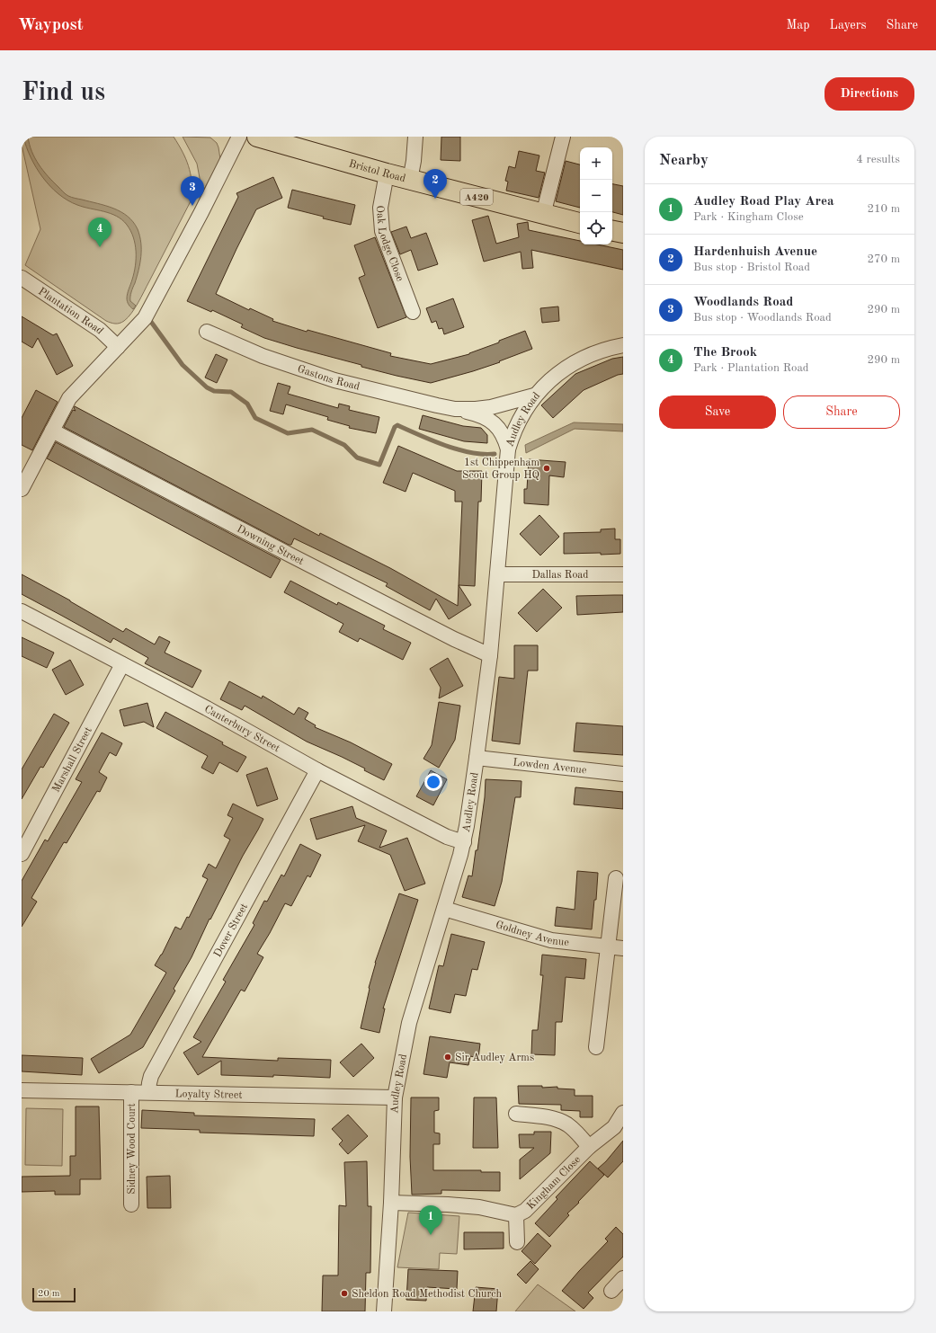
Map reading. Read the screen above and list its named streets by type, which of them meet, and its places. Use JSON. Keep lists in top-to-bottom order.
{
  "streets": {
    "main road": ["Bristol Road", "A420"],
    "street": [
      "Oak Lodge Close",
      "Plantation Road",
      "Gastons Road",
      "Audley Road",
      "Downing Street",
      "Dallas Road",
      "Canterbury Street",
      "Marshall Street",
      "Lowden Avenue",
      "Dover Street",
      "Goldney Avenue",
      "Loyalty Street",
      "Sidney Wood Court",
      "Kingham Close"
    ]
  },
  "crossings": [
    ["Bristol Road", "Oak Lodge Close"],
    ["Gastons Road", "Audley Road"],
    ["Audley Road", "Downing Street"],
    ["Audley Road", "Dallas Road"],
    ["Audley Road", "Canterbury Street"],
    ["Audley Road", "Lowden Avenue"],
    ["Audley Road", "Goldney Avenue"],
    ["Audley Road", "Loyalty Street"],
    ["Audley Road", "Kingham Close"],
    ["Canterbury Street", "Marshall Street"],
    ["Canterbury Street", "Dover Street"],
    ["Dover Street", "Loyalty Street"],
    ["Loyalty Street", "Sidney Wood Court"]
  ],
  "places": ["1st Chippenham Scout Group HQ", "Sir Audley Arms", "Sheldon Road Methodist Church"],
  "scale_bar": "20 m",
  "page": {
    "header": "Waypost",
    "nav": ["Map", "Layers", "Share"],
    "buttons": [
      "Directions",
      ["Save", "Share"]
    ],
    "title": "Find us",
    "heading": ["Nearby", "4 results"],
    "map_buttons": ["+", "−"],
    "pins": [
      "2",
      "3",
      "4",
      "1"
    ],
    "list": [
      {
        "mark": "1",
        "name": "Audley Road Play Area",
        "note": "Park · Kingham Close",
        "value": "210 m"
      },
      {
        "mark": "2",
        "name": "Hardenhuish Avenue",
        "note": "Bus stop · Bristol Road",
        "value": "270 m"
      },
      {
        "mark": "3",
        "name": "Woodlands Road",
        "note": "Bus stop · Woodlands Road",
        "value": "290 m"
      },
      {
        "mark": "4",
        "name": "The Brook",
        "note": "Park · Plantation Road",
        "value": "290 m"
      }
    ],
    "scale": "20 m"
  }
}
